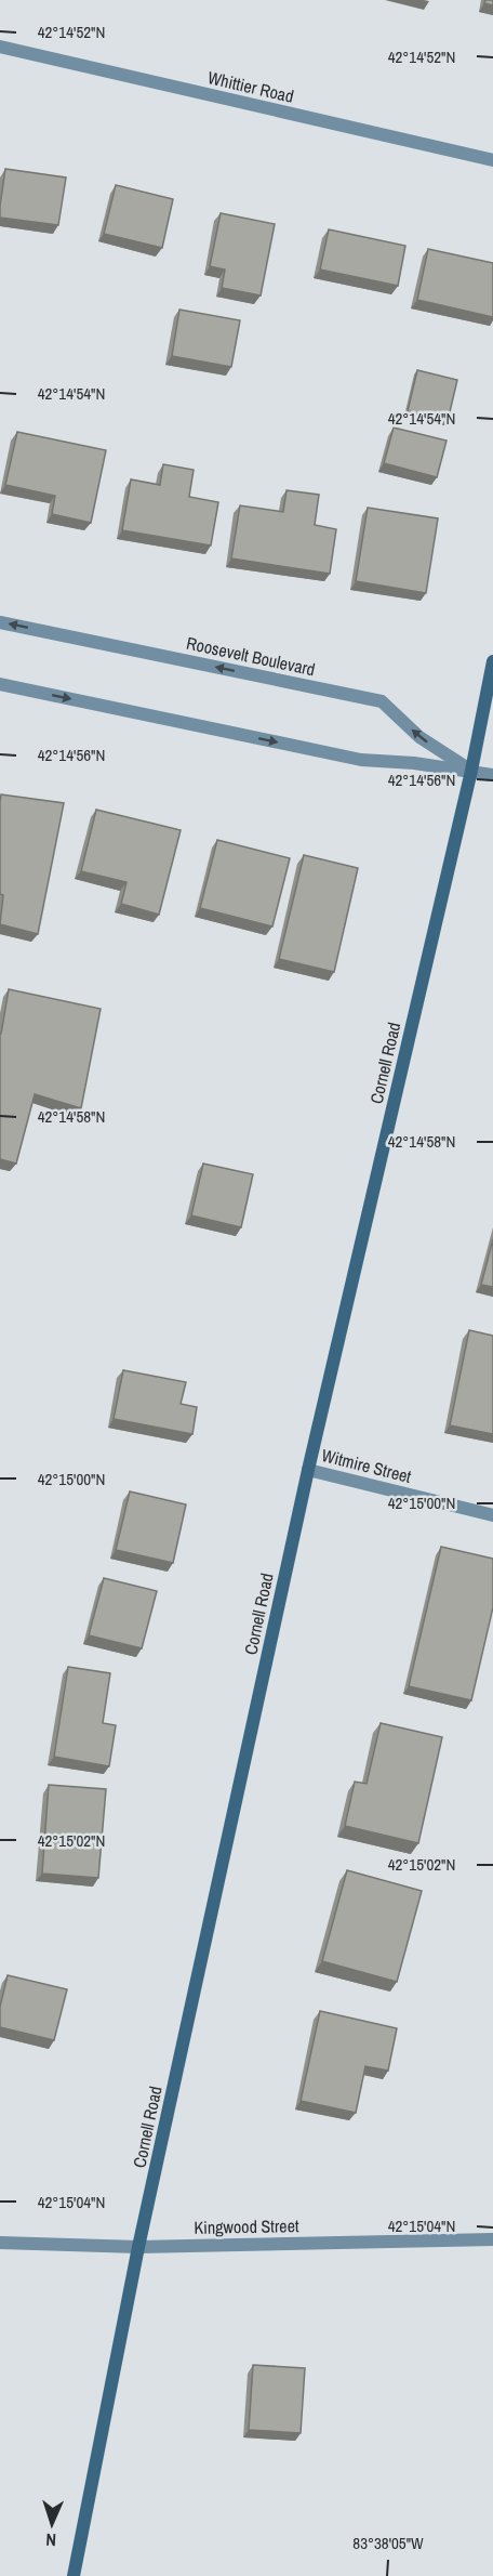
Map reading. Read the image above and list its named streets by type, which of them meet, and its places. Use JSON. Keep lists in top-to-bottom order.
{
  "streets": {
    "street": [
      "Whittier Road",
      "Roosevelt Boulevard",
      "Cornell Road",
      "Witmire Street",
      "Kingwood Street"
    ]
  },
  "crossings": [
    ["Roosevelt Boulevard", "Cornell Road"],
    ["Cornell Road", "Witmire Street"],
    ["Cornell Road", "Kingwood Street"]
  ],
  "north": "bottom",
  "coordinates": [
    "42°14'52\"N",
    "42°14'54\"N",
    "42°14'56\"N",
    "42°14'58\"N",
    "42°15'00\"N",
    "42°15'02\"N",
    "42°15'04\"N",
    "83°38'05\"W"
  ]
}
